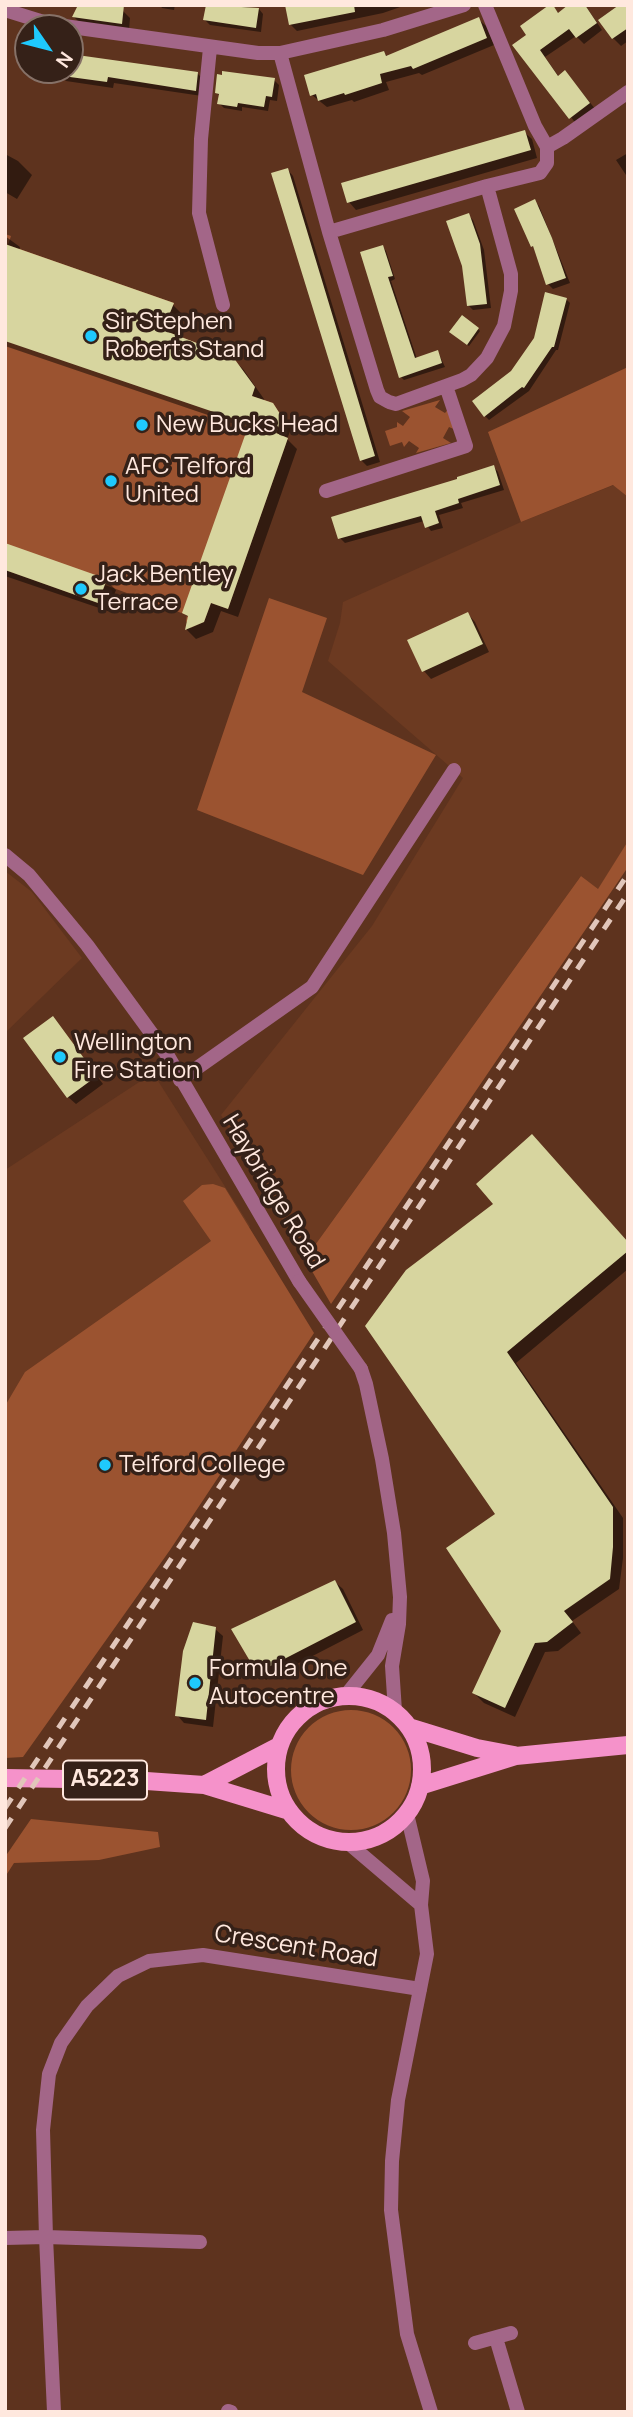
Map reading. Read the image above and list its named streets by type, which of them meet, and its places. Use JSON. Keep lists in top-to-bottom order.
{
  "streets": {
    "main road": ["A5223"],
    "street": ["Haybridge Road", "Crescent Road"]
  },
  "crossings": [
    ["Haybridge Road", "A5223"]
  ],
  "places": [
    "Sir Stephen Roberts Stand",
    "New Bucks Head",
    "AFC Telford United",
    "Jack Bentley Terrace",
    "Wellington Fire Station",
    "Telford College",
    "Formula One Autocentre"
  ],
  "north": "bottom right"
}
